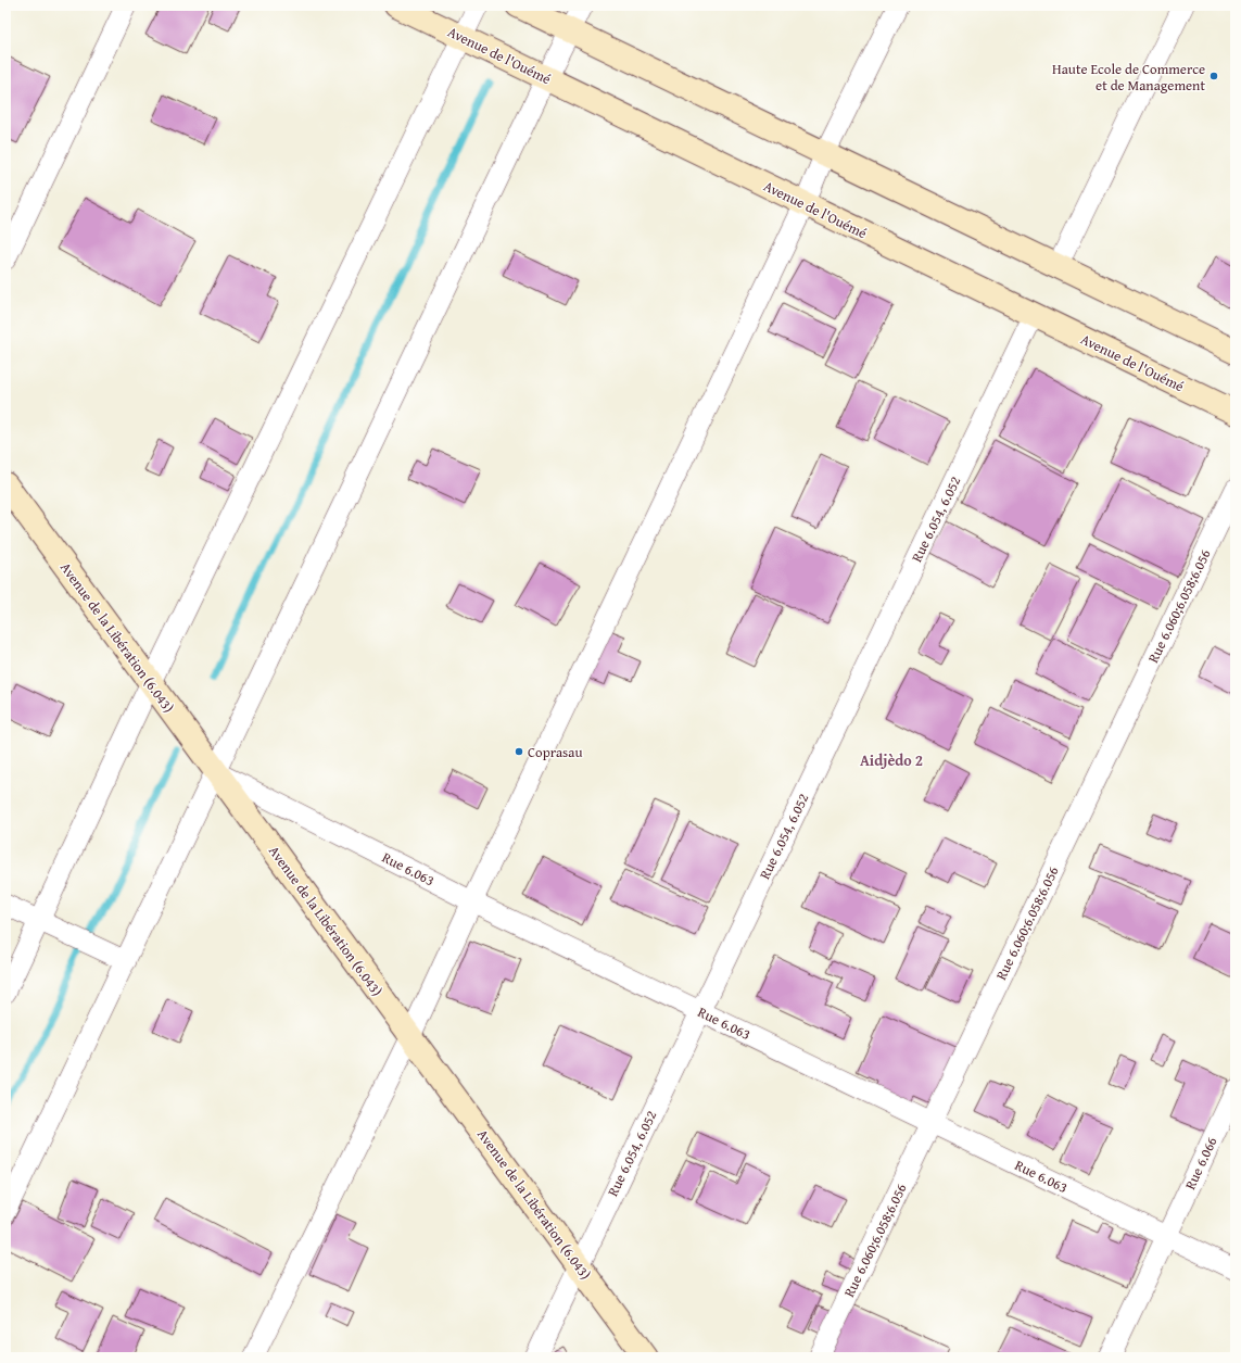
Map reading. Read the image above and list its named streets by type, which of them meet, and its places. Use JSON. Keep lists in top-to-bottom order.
{
  "streets": {
    "main road": ["Avenue de l'Ouémé", "Avenue de la Libération (6.043)"],
    "street": [
      "Rue 6.054, 6.052",
      "Rue 6.060;6.058;6.056",
      "Rue 6.063",
      "Rue 6.066"
    ]
  },
  "crossings": [
    ["Avenue de l'Ouémé", "Rue 6.054, 6.052"],
    ["Rue 6.054, 6.052", "Avenue de la Libération (6.043)"],
    ["Rue 6.054, 6.052", "Rue 6.063"],
    ["Rue 6.060;6.058;6.056", "Rue 6.063"],
    ["Avenue de la Libération (6.043)", "Rue 6.063"],
    ["Rue 6.063", "Rue 6.066"]
  ],
  "districts": ["Aidjèdo 2"],
  "places": ["Haute Ecole de Commerce et de Management", "Coprasau"]
}
